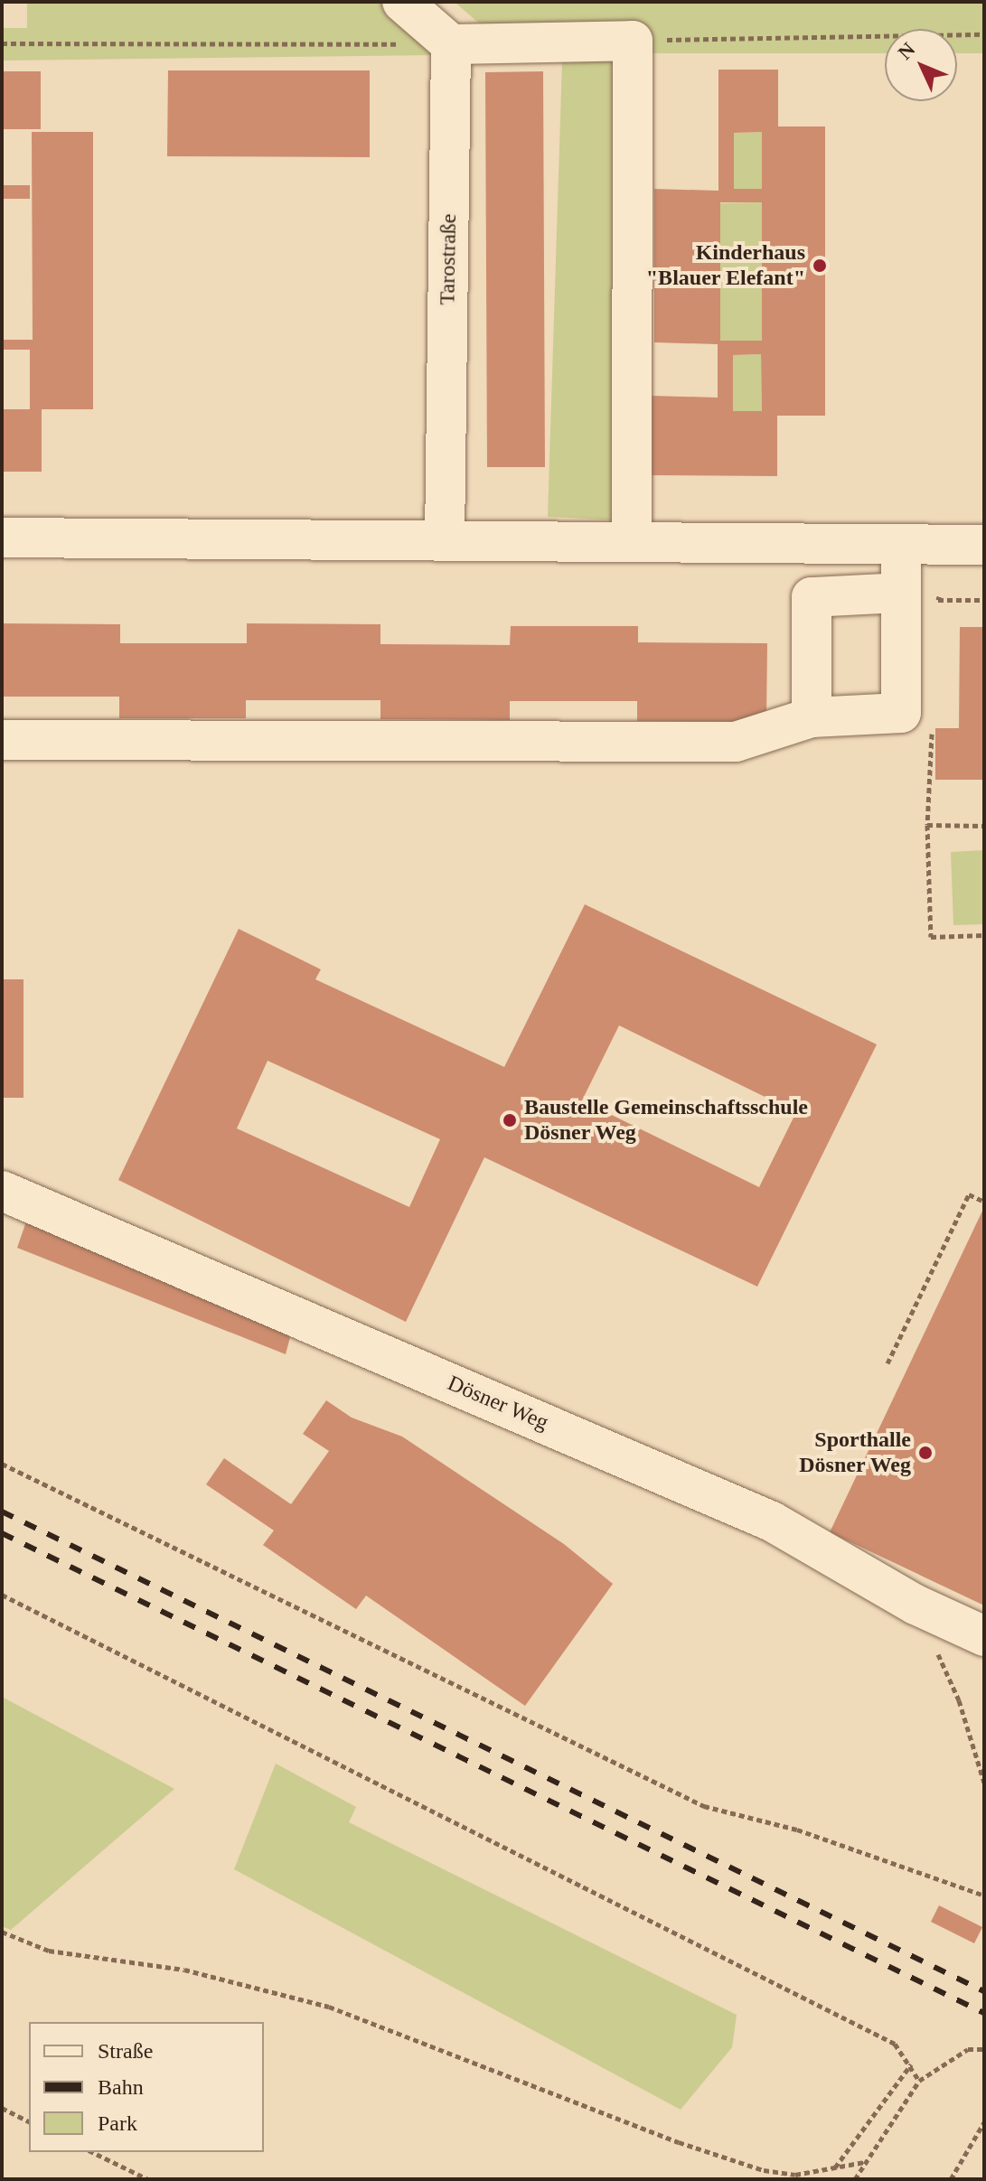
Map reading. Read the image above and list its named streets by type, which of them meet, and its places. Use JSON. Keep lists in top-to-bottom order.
{
  "streets": {
    "street": ["Tarostraße", "Dösner Weg"]
  },
  "places": ["Kinderhaus \"Blauer Elefant\"", "Baustelle Gemeinschaftsschule Dösner Weg", "Sporthalle Dösner Weg"],
  "legend": ["Straße", "Bahn", "Park"],
  "north": "top left"
}
